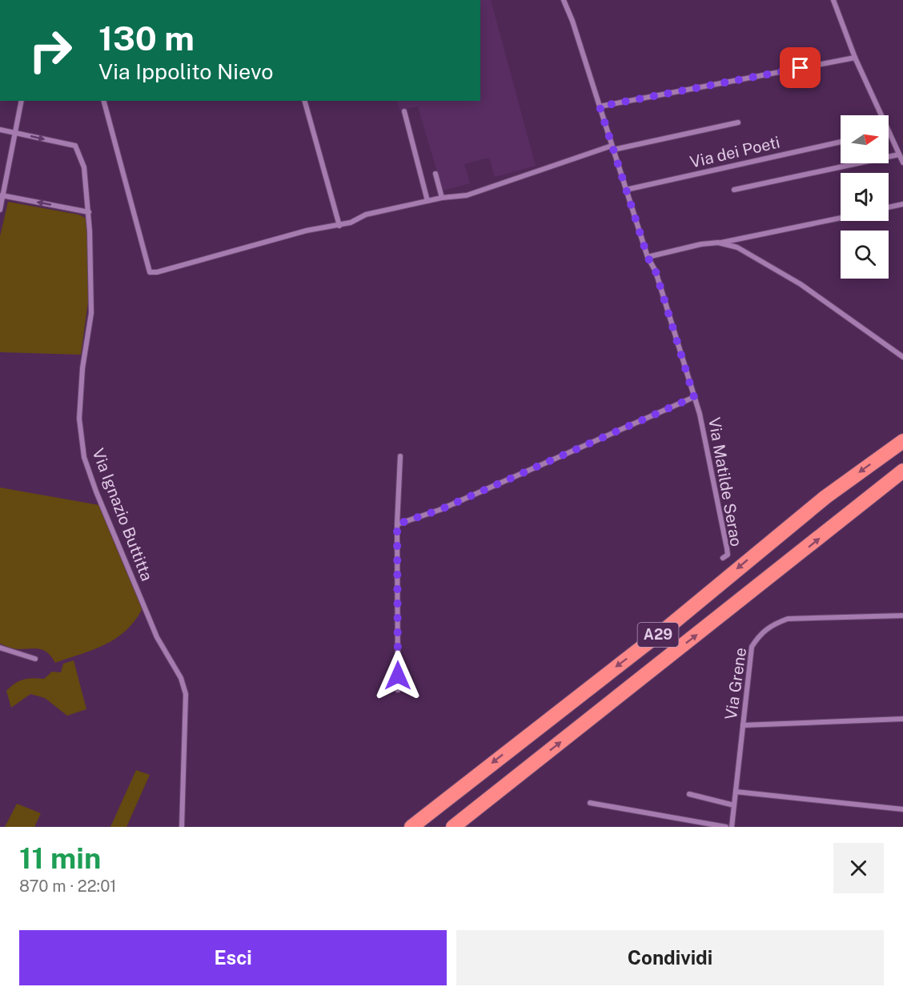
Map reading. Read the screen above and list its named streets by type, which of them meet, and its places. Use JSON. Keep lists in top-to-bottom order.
{
  "streets": {
    "highway": ["A29"],
    "street": [
      "Via dei Poeti",
      "Via Matilde Serao",
      "Via Ignazio Buttitta",
      "Via Grene"
    ]
  },
  "crossings": [
    ["Via dei Poeti", "Via Matilde Serao"]
  ],
  "north": "right",
  "page": {
    "turn": ["130 m", "Via Ippolito Nievo"],
    "heading": ["11 min", "870 m · 22:01"],
    "buttons": ["Esci", "Condividi"]
  }
}
